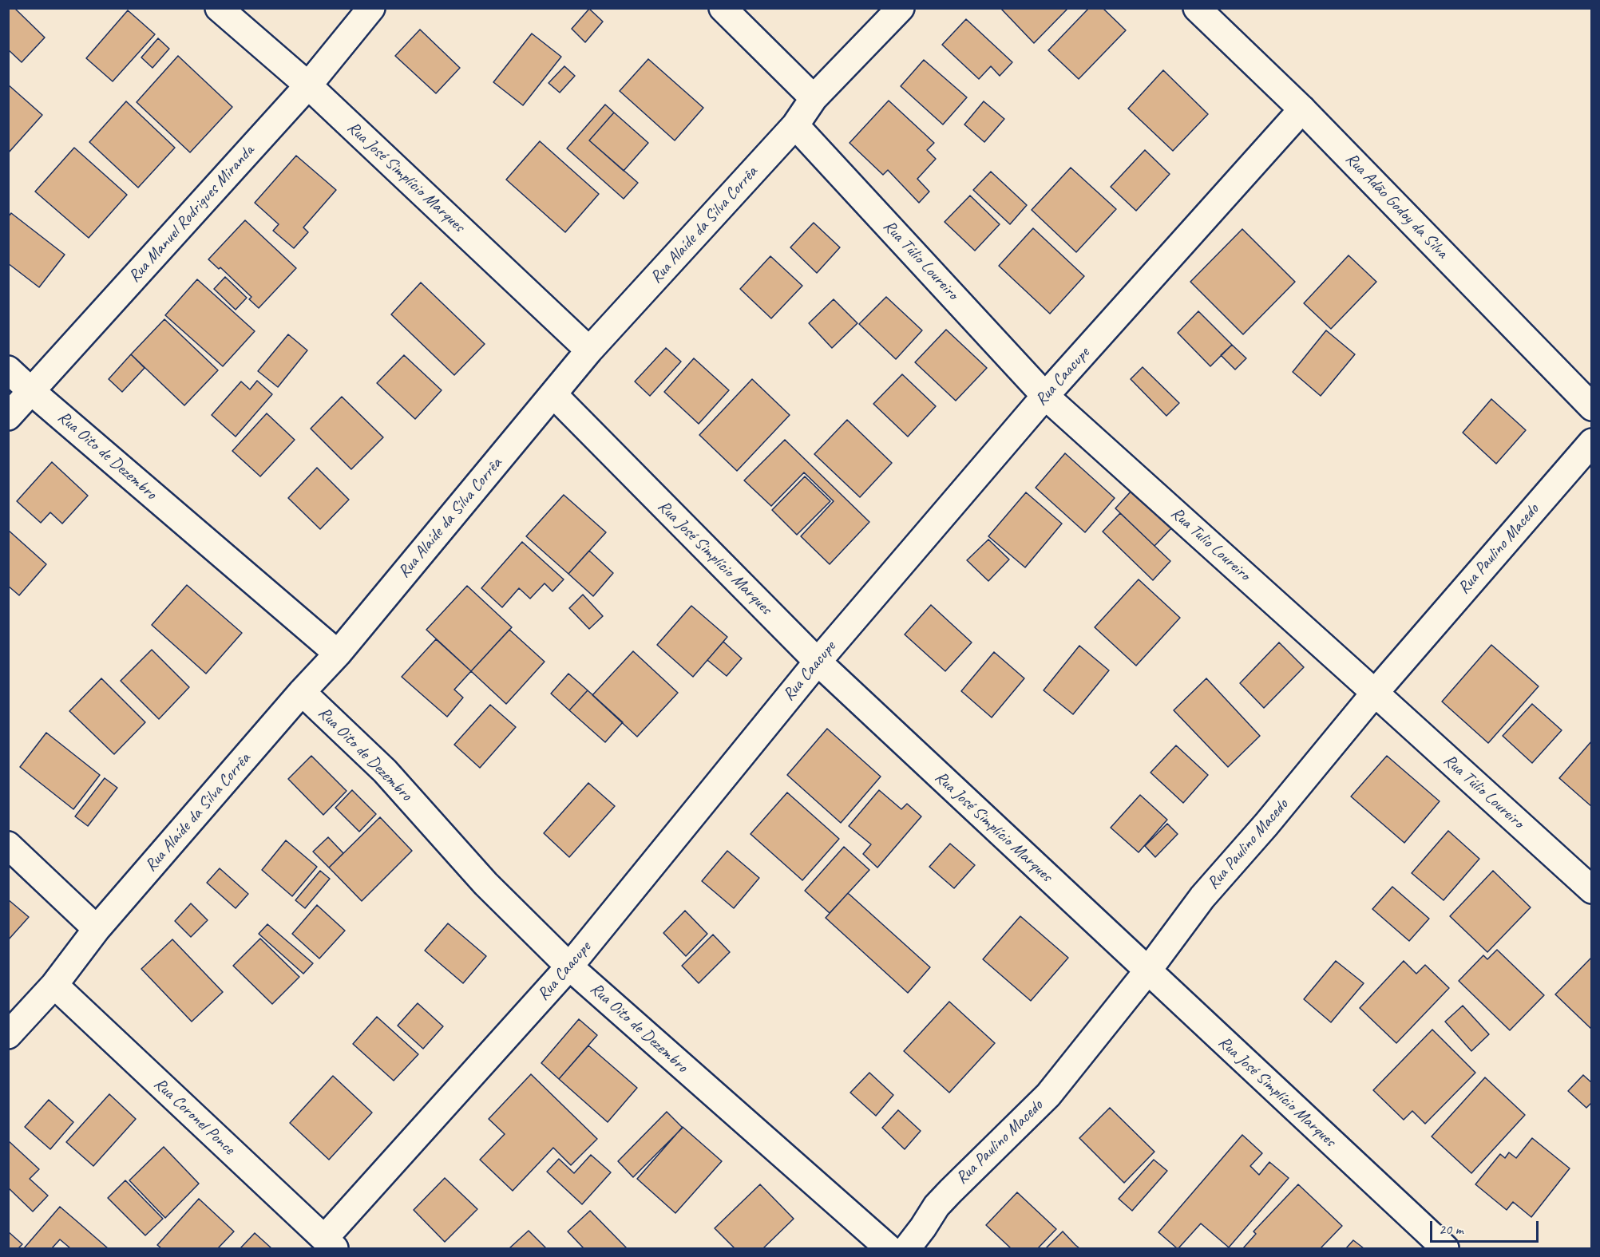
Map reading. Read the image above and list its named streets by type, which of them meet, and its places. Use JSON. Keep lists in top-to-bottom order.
{
  "streets": {
    "street": [
      "Rua José Simplício Marques",
      "Rua Adão Godoy da Silva",
      "Rua Manuel Rodrigues Miranda",
      "Rua Alaíde da Silva Corrêa",
      "Rua Túlio Loureiro",
      "Rua Caacupe",
      "Rua Oito de Dezembro",
      "Rua Tulio Loureiro",
      "Rua Paulino Macedo",
      "Rua Coronel Ponce"
    ]
  },
  "crossings": [
    ["Rua José Simplício Marques", "Rua Manuel Rodrigues Miranda"],
    ["Rua José Simplício Marques", "Rua Alaíde da Silva Corrêa"],
    ["Rua José Simplício Marques", "Rua Caacupe"],
    ["Rua José Simplício Marques", "Rua Paulino Macedo"],
    ["Rua Adão Godoy da Silva", "Rua Caacupe"],
    ["Rua Manuel Rodrigues Miranda", "Rua Oito de Dezembro"],
    ["Rua Alaíde da Silva Corrêa", "Rua Túlio Loureiro"],
    ["Rua Alaíde da Silva Corrêa", "Rua Oito de Dezembro"],
    ["Rua Alaíde da Silva Corrêa", "Rua Coronel Ponce"],
    ["Rua Túlio Loureiro", "Rua Caacupe"],
    ["Rua Túlio Loureiro", "Rua Tulio Loureiro"],
    ["Rua Túlio Loureiro", "Rua Paulino Macedo"],
    ["Rua Caacupe", "Rua Oito de Dezembro"],
    ["Rua Caacupe", "Rua Tulio Loureiro"],
    ["Rua Caacupe", "Rua Coronel Ponce"],
    ["Rua Tulio Loureiro", "Rua Paulino Macedo"]
  ],
  "scale_bar": "20 m"
}
